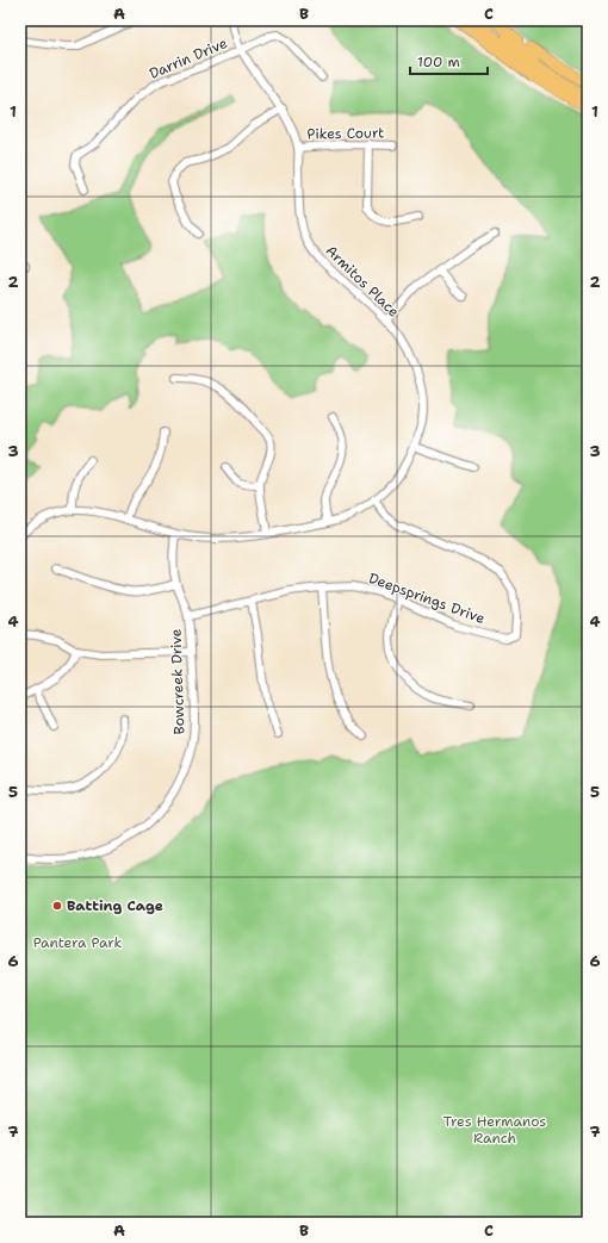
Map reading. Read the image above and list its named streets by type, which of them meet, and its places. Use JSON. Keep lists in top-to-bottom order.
{
  "streets": {
    "street": [
      "Darrin Drive",
      "Pikes Court",
      "Armitos Place",
      "Deepsprings Drive",
      "Bowcreek Drive"
    ]
  },
  "crossings": [
    ["Darrin Drive", "Armitos Place"],
    ["Pikes Court", "Armitos Place"],
    ["Armitos Place", "Deepsprings Drive"],
    ["Armitos Place", "Bowcreek Drive"],
    ["Deepsprings Drive", "Bowcreek Drive"]
  ],
  "parks": ["Pantera Park", "Tres Hermanos Ranch"],
  "places": ["Batting Cage"],
  "scale_bar": "100 m",
  "grid": {
    "columns": ["A", "B", "C"],
    "rows": [
      "1",
      "2",
      "3",
      "4",
      "5",
      "6",
      "7"
    ]
  }
}
